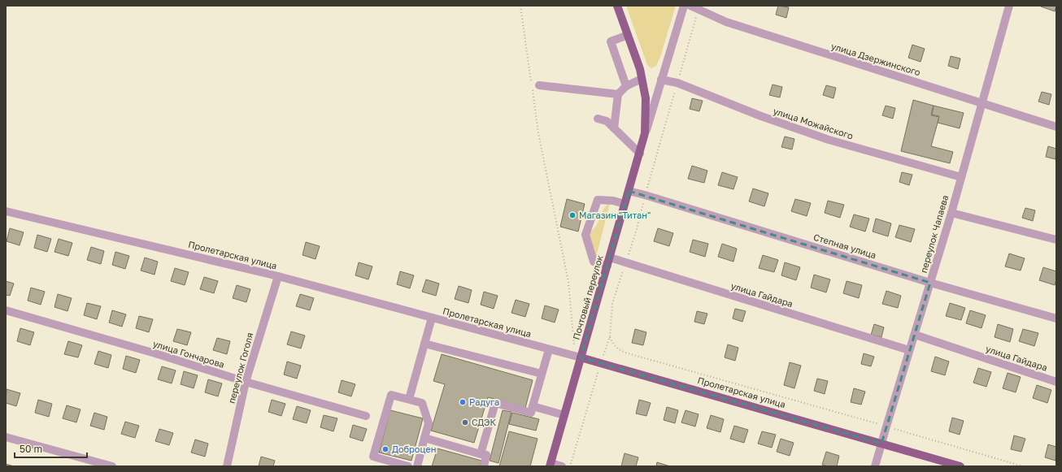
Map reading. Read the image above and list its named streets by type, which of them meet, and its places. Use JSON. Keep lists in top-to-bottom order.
{
  "streets": {
    "main road": ["Пролетарская улица", "Почтовый переулок"],
    "street": [
      "улица Дзержинского",
      "улица Можайского",
      "переулок Чапаева",
      "Степная улица",
      "улица Гайдара",
      "улица Гончарова",
      "переулок Гоголя"
    ]
  },
  "crossings": [
    ["улица Дзержинского", "переулок Чапаева"],
    ["улица Можайского", "переулок Чапаева"],
    ["переулок Чапаева", "Степная улица"],
    ["переулок Чапаева", "Пролетарская улица"],
    ["переулок Чапаева", "улица Гайдара"],
    ["Степная улица", "Почтовый переулок"],
    ["Пролетарская улица", "Почтовый переулок"],
    ["Пролетарская улица", "переулок Гоголя"],
    ["улица Гайдара", "Почтовый переулок"],
    ["улица Гончарова", "переулок Гоголя"]
  ],
  "places": [
    "Магазин \"Титан\"",
    "Радуга",
    "СДЭК",
    "Доброцен"
  ],
  "scale_bar": "50 m"
}
